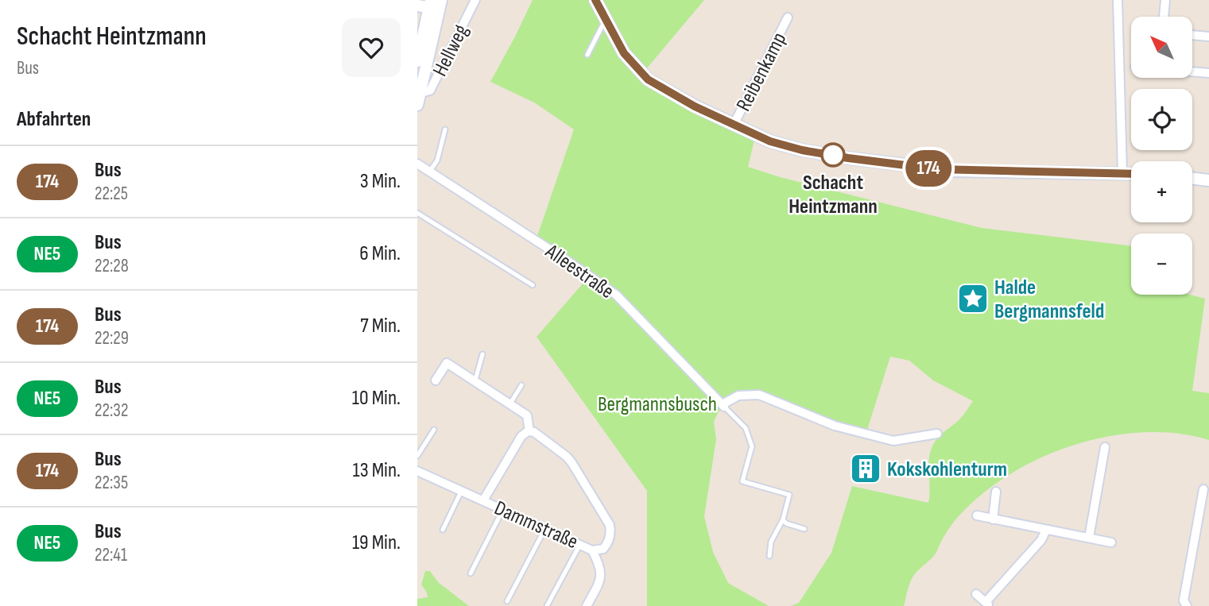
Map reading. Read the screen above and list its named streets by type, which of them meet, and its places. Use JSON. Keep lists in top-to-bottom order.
{
  "streets": {
    "street": [
      "Hellweg",
      "Reibenkamp",
      "Alleestraße",
      "Dammstraße"
    ]
  },
  "parks": ["Bergmannsbusch"],
  "places": {
    "other": ["Schacht Heintzmann"],
    "place": ["Halde Bergmannsfeld"],
    "building": ["Kokskohlenturm"]
  },
  "lines": ["bus line 174"],
  "north": "top left",
  "page": {
    "heading": [
      ["Schacht Heintzmann", "Bus"],
      "Abfahrten"
    ],
    "on_map": "174",
    "map_buttons": ["+", "−"],
    "list": [
      {
        "mark": "174",
        "name": "Bus",
        "note": "22:25",
        "value": "3 Min."
      },
      {
        "mark": "NE5",
        "name": "Bus",
        "note": "22:28",
        "value": "6 Min."
      },
      {
        "mark": "174",
        "name": "Bus",
        "note": "22:29",
        "value": "7 Min."
      },
      {
        "mark": "NE5",
        "name": "Bus",
        "note": "22:32",
        "value": "10 Min."
      },
      {
        "mark": "174",
        "name": "Bus",
        "note": "22:35",
        "value": "13 Min."
      },
      {
        "mark": "NE5",
        "name": "Bus",
        "note": "22:41",
        "value": "19 Min."
      }
    ]
  }
}
